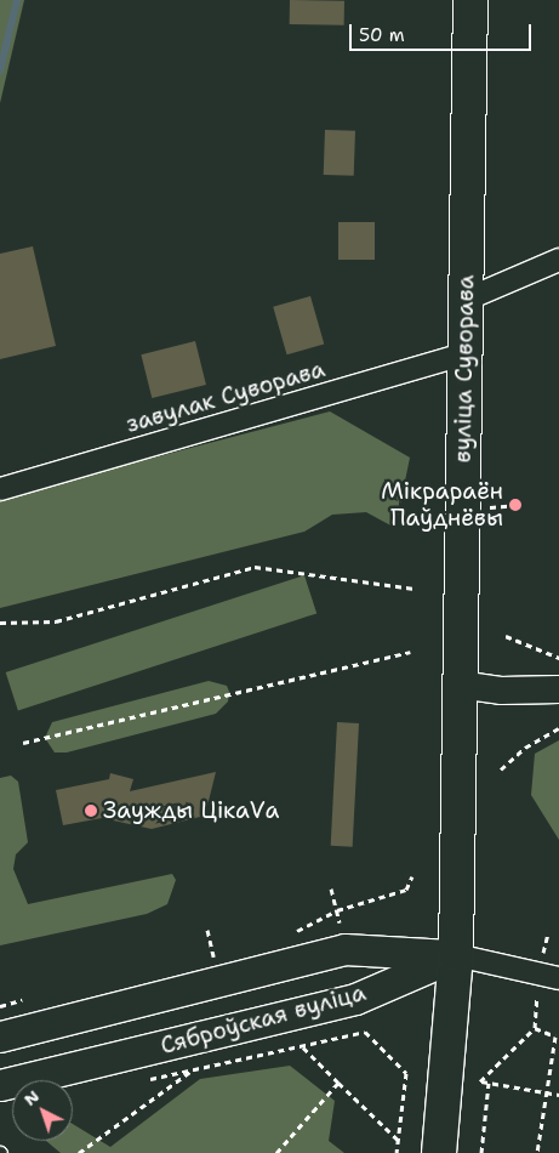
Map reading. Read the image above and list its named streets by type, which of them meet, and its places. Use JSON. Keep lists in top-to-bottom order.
{
  "streets": {
    "main road": ["вуліца Суворава", "Сяброўская вуліца"],
    "street": ["завулак Суворава"]
  },
  "crossings": [
    ["вуліца Суворава", "завулак Суворава"],
    ["вуліца Суворава", "Сяброўская вуліца"]
  ],
  "places": ["Мікрараён Паўднёвы", "Заужды ЦікаVа"],
  "scale_bar": "50 m",
  "north": "top left"
}
